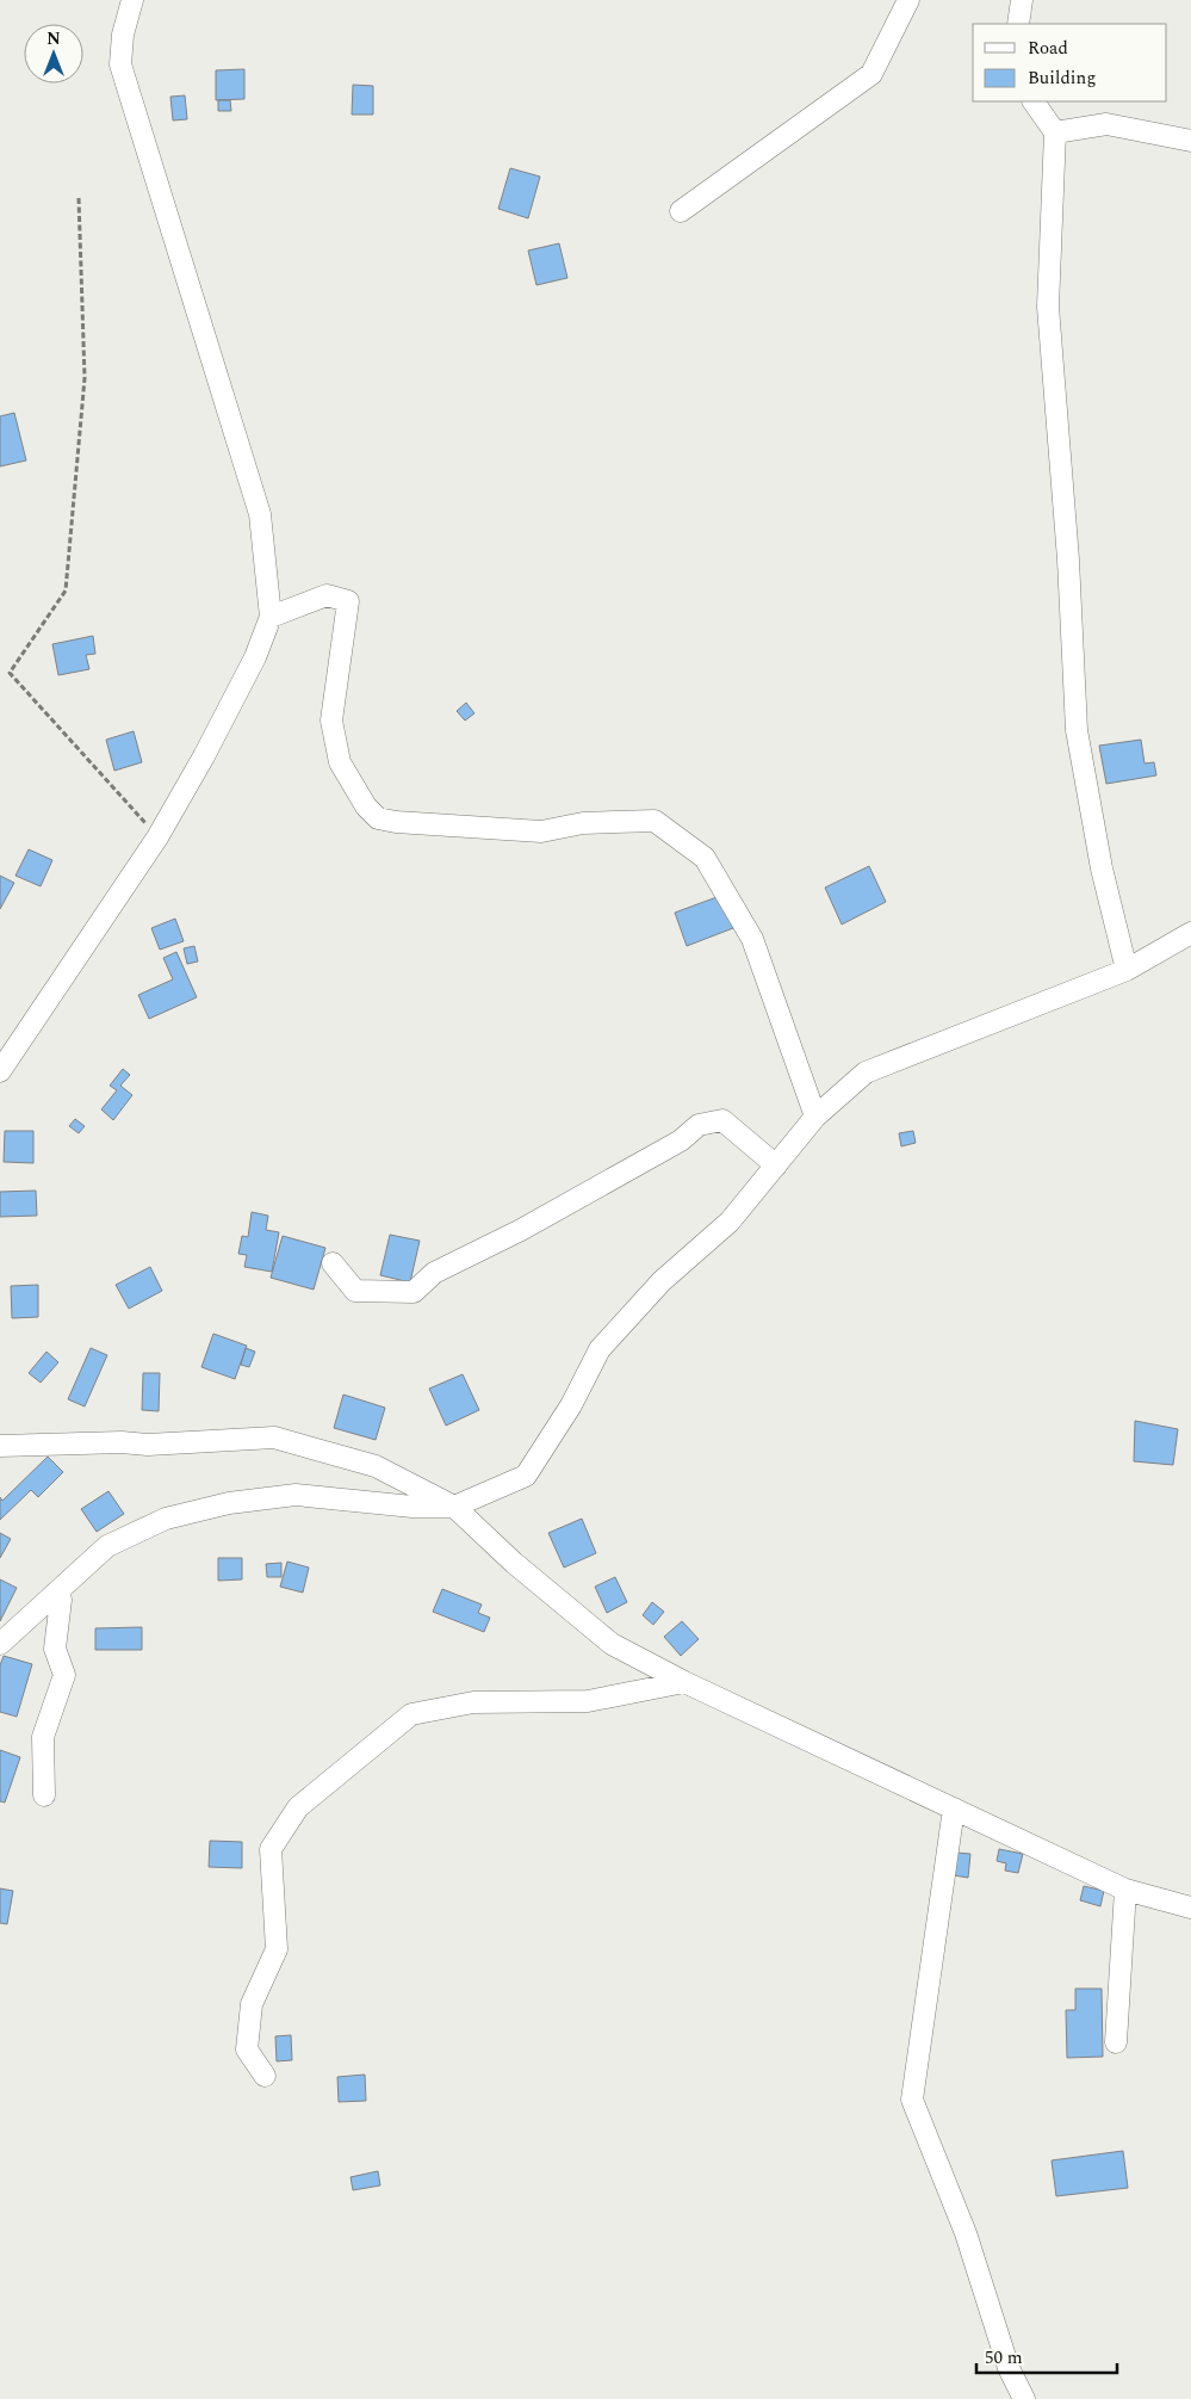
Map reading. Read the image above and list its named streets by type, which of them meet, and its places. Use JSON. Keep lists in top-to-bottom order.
{
  "legend": ["Road", "Building"],
  "scale_bar": "50 m",
  "north": "top"
}
